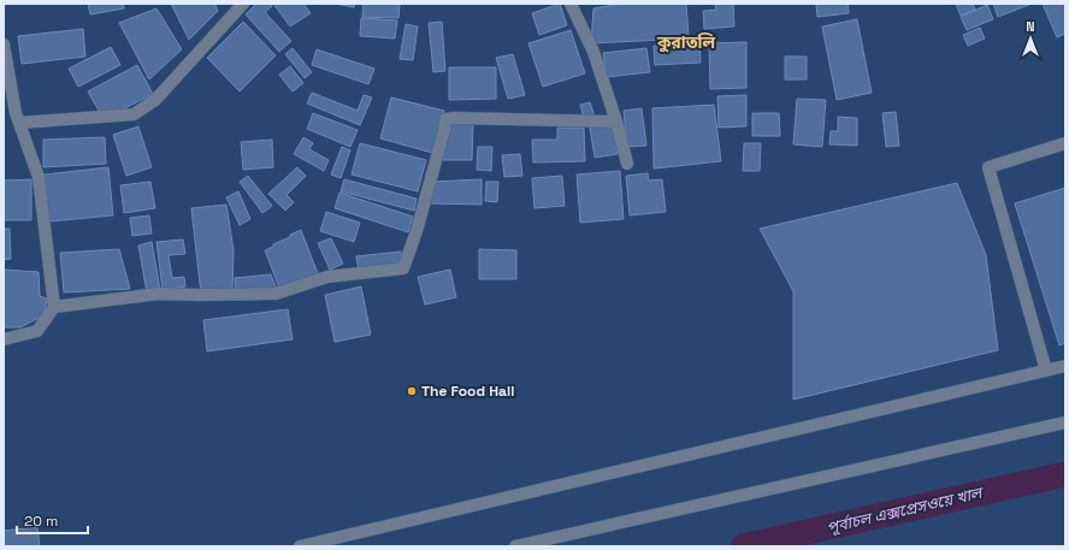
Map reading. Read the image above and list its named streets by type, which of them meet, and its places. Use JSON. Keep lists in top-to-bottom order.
{
  "districts": ["কুরাতলি"],
  "water": ["পূর্বাচল এক্সপ্রেসওয়ে খাল"],
  "places": ["The Food Hall"],
  "scale_bar": "20 m",
  "north": "top"
}
